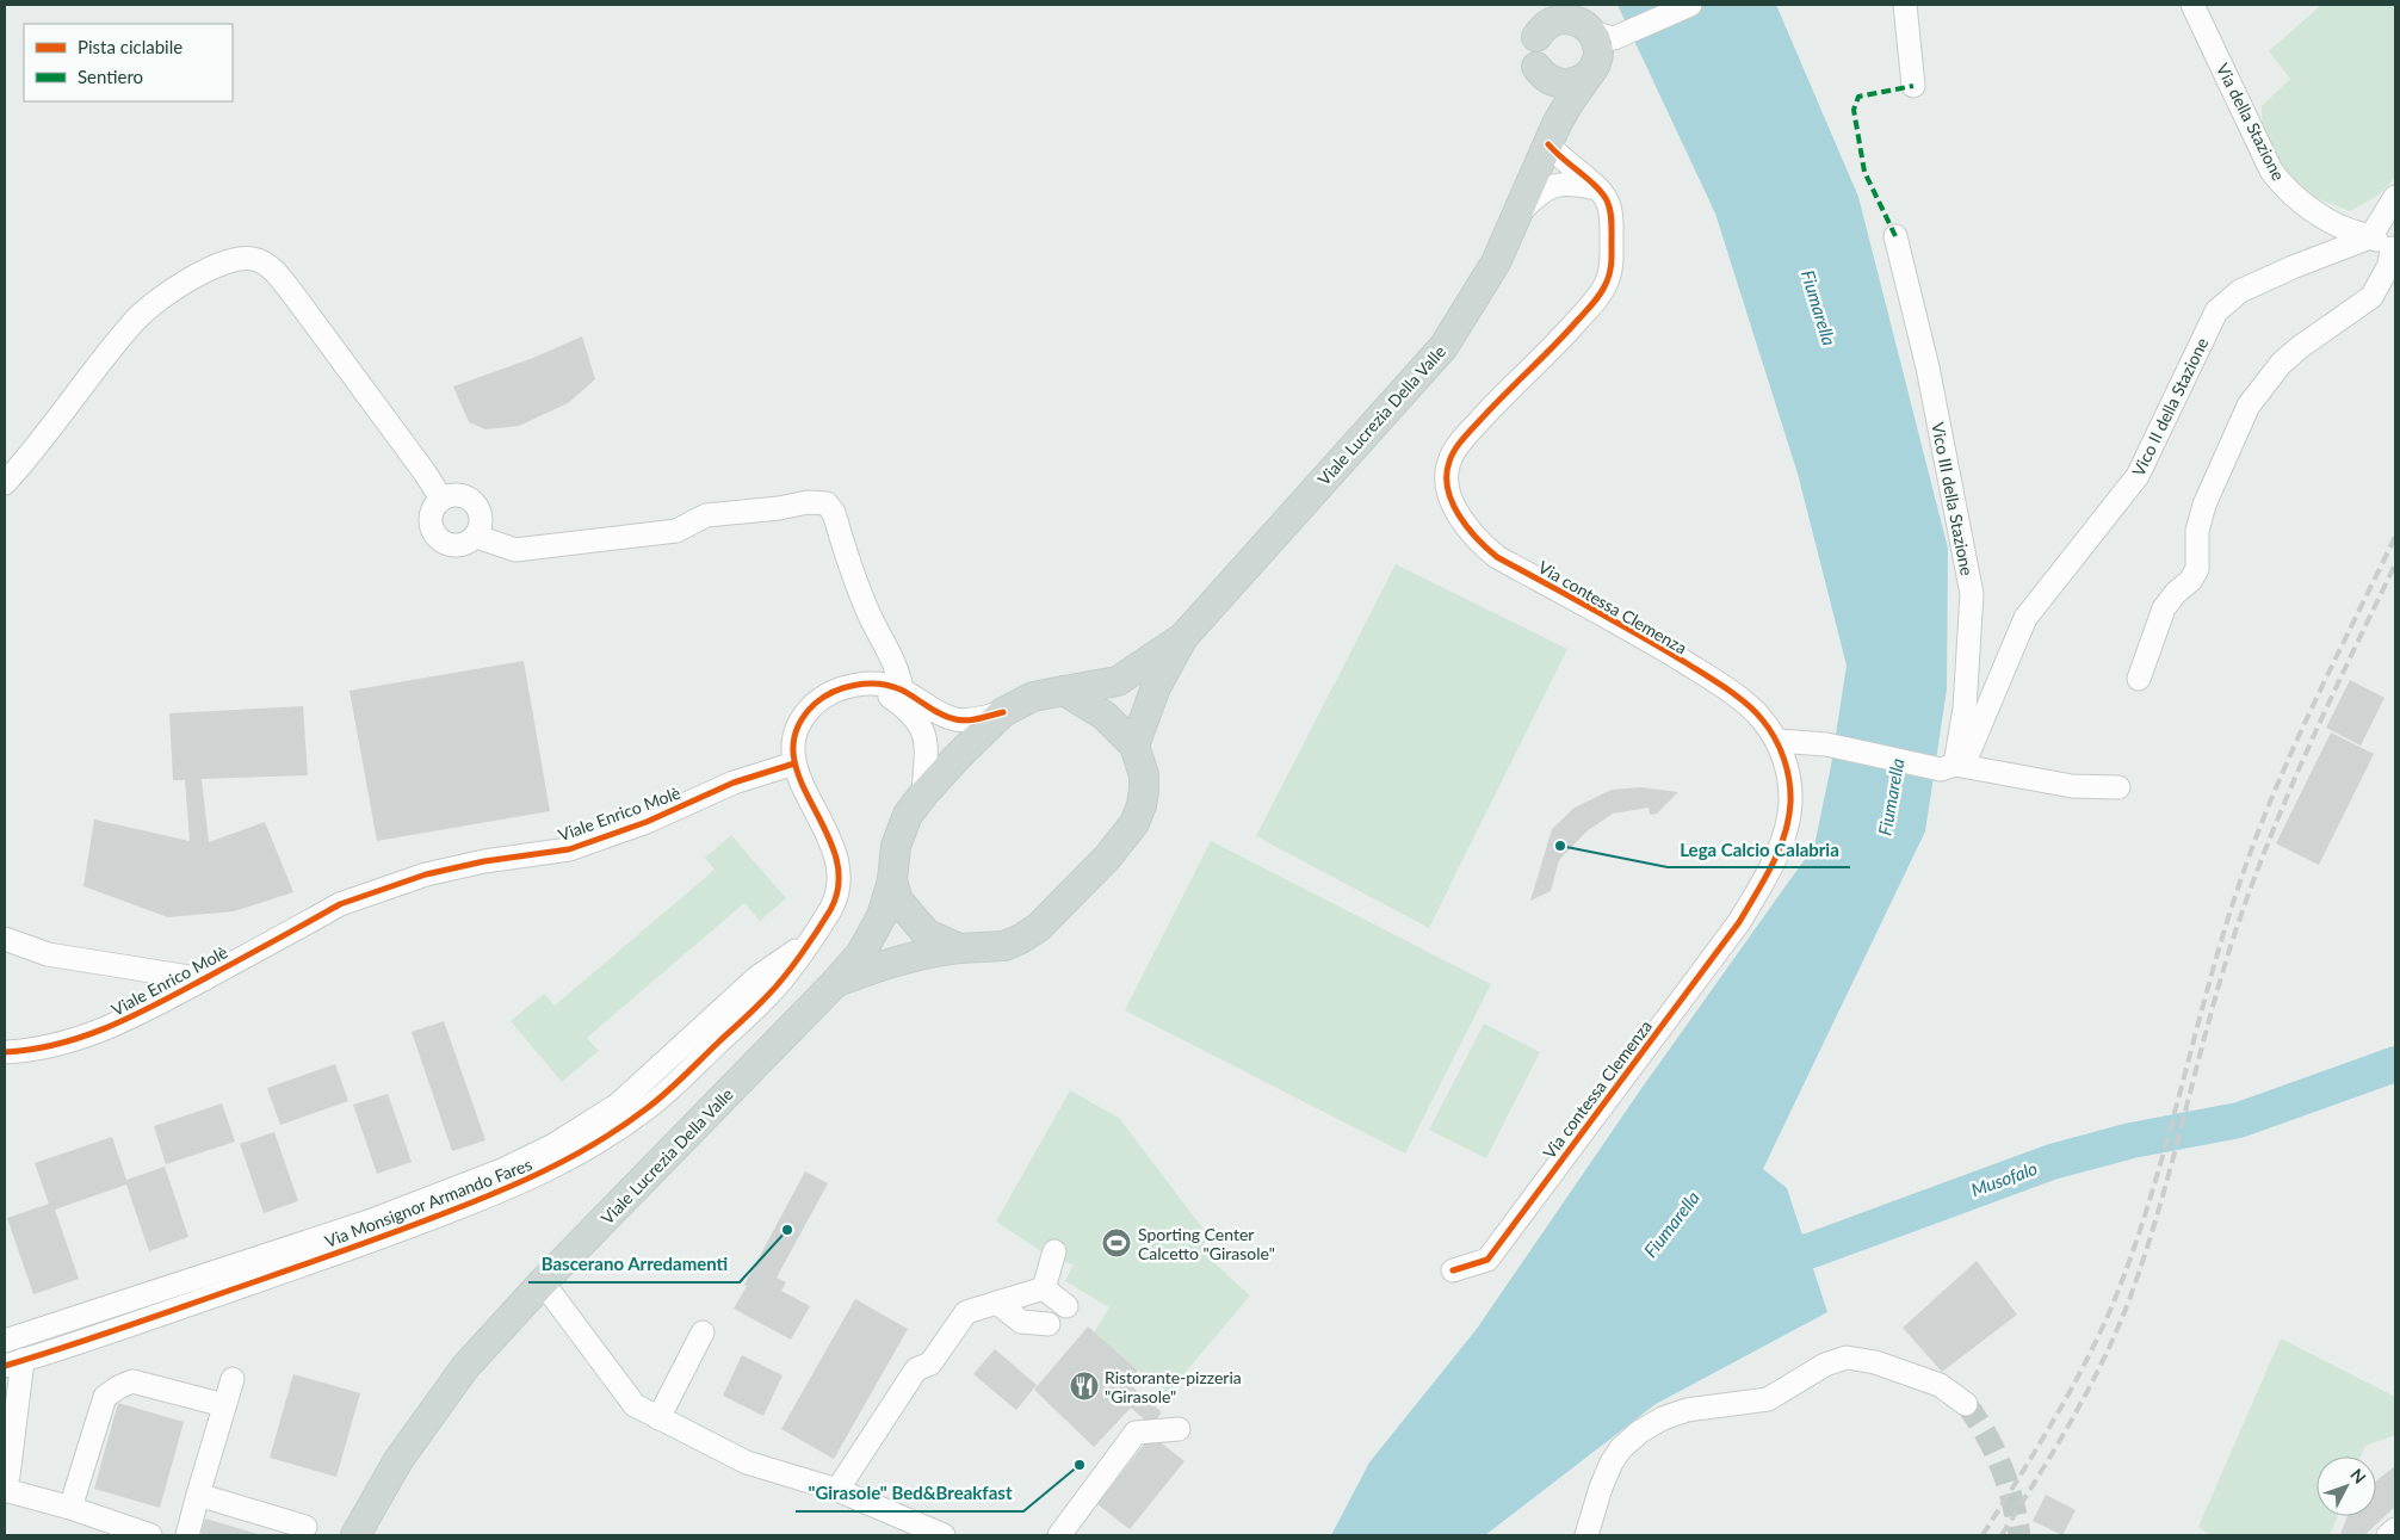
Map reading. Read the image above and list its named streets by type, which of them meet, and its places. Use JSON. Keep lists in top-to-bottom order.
{
  "streets": {
    "main road": ["Viale Lucrezia Della Valle"],
    "street": [
      "Via della Stazione",
      "Vico II della Stazione",
      "Vico III della Stazione",
      "Via contessa Clemenza",
      "Viale Enrico Molè",
      "Via Monsignor Armando Fares"
    ]
  },
  "crossings": [
    ["Via della Stazione", "Vico II della Stazione"],
    ["Vico II della Stazione", "Vico III della Stazione"],
    ["Viale Enrico Molè", "Via Monsignor Armando Fares"]
  ],
  "water": ["Fiumarella", "Musofalo"],
  "places": {
    "other": ["Lega Calcio Calabria", "Bascerano Arredamenti", "\"Girasole\" Bed&Breakfast"],
    "sports": ["Sporting Center Calcetto \"Girasole\""],
    "restaurant": ["Ristorante-pizzeria \"Girasole\""]
  },
  "legend": ["Pista ciclabile", "Sentiero"],
  "north": "top right"
}
